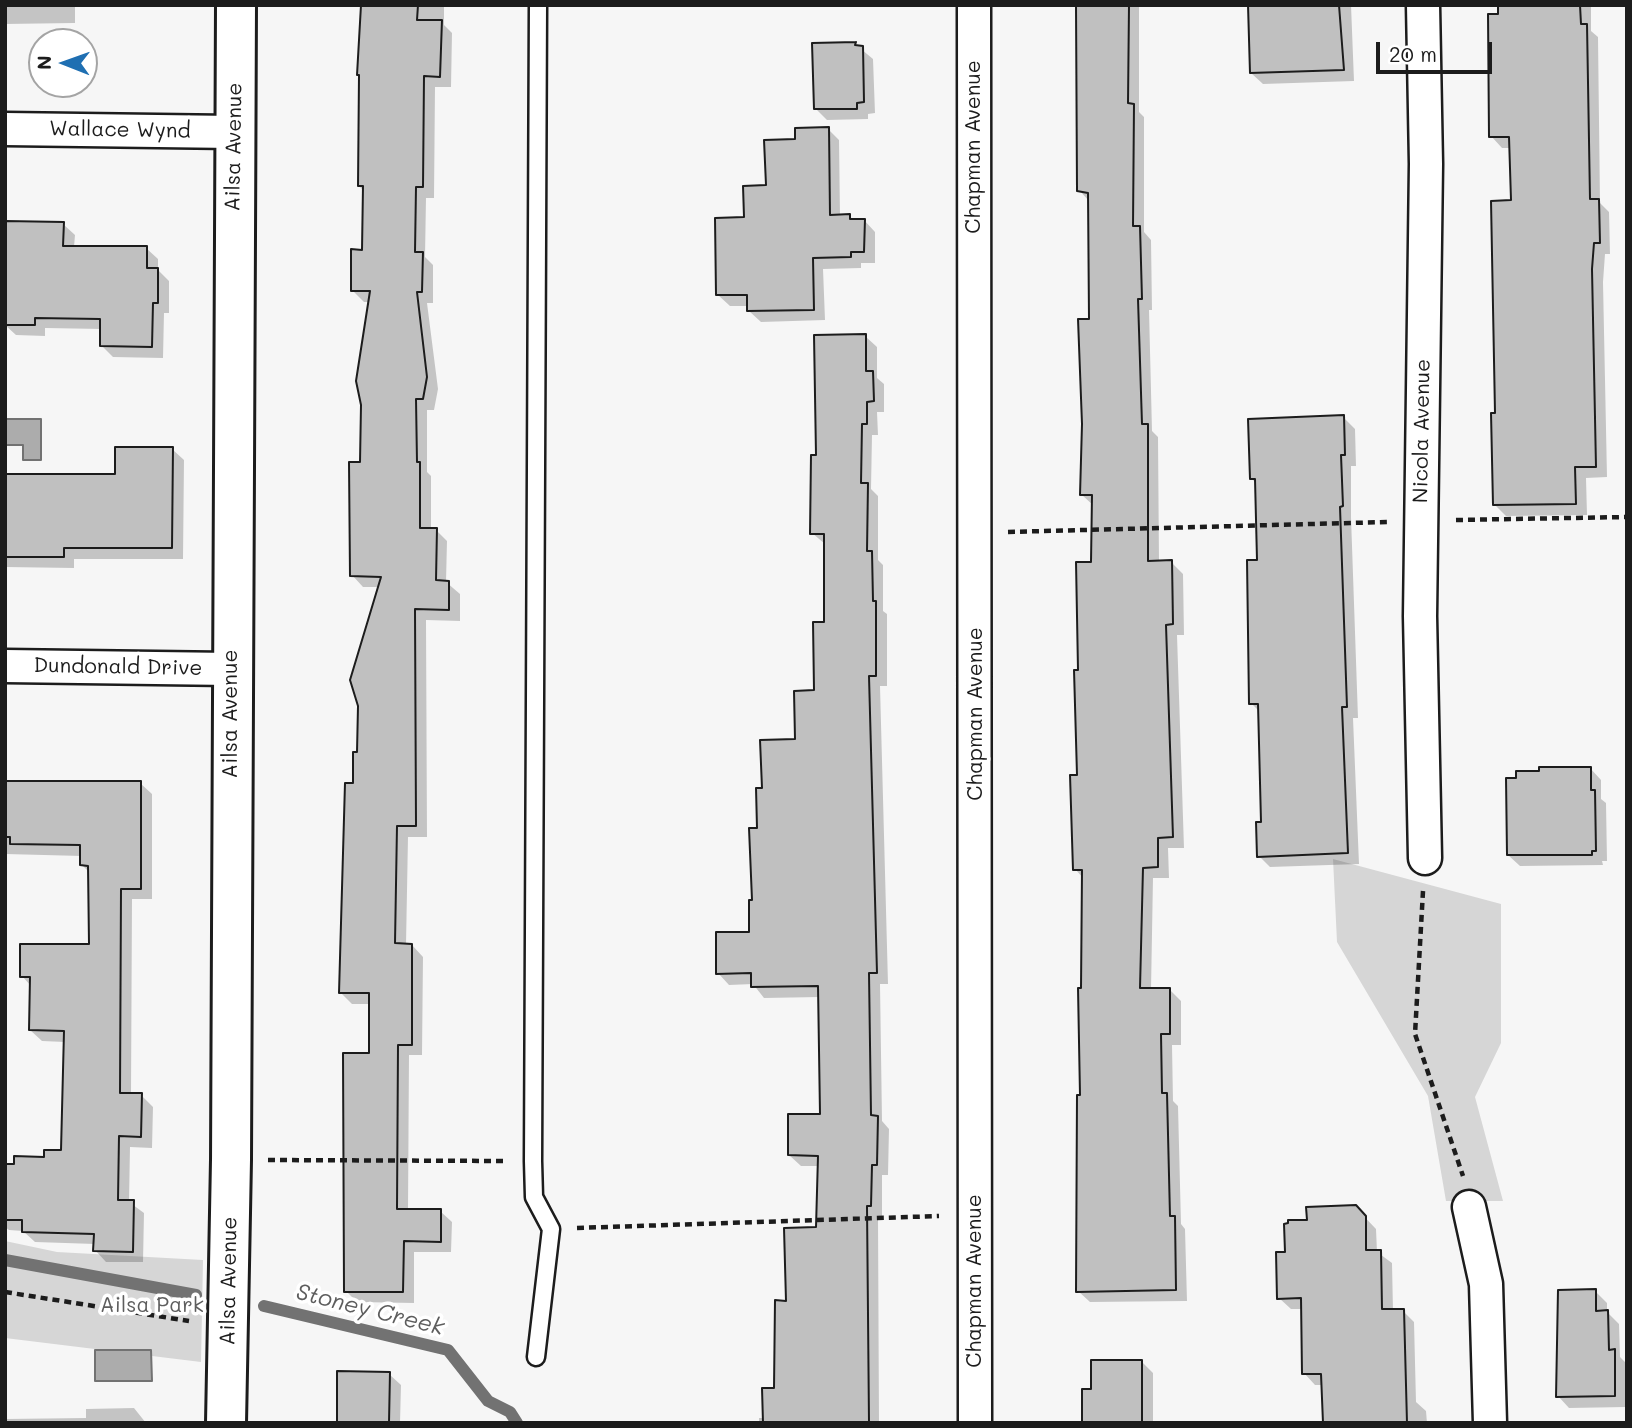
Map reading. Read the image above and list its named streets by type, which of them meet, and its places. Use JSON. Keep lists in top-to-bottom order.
{
  "streets": {
    "street": [
      "Wallace Wynd",
      "Ailsa Avenue",
      "Chapman Avenue",
      "Nicola Avenue",
      "Dundonald Drive"
    ]
  },
  "crossings": [
    ["Wallace Wynd", "Ailsa Avenue"],
    ["Ailsa Avenue", "Dundonald Drive"]
  ],
  "water": ["Stoney Creek"],
  "parks": ["Ailsa Park"],
  "scale_bar": "20 m",
  "north": "left"
}
